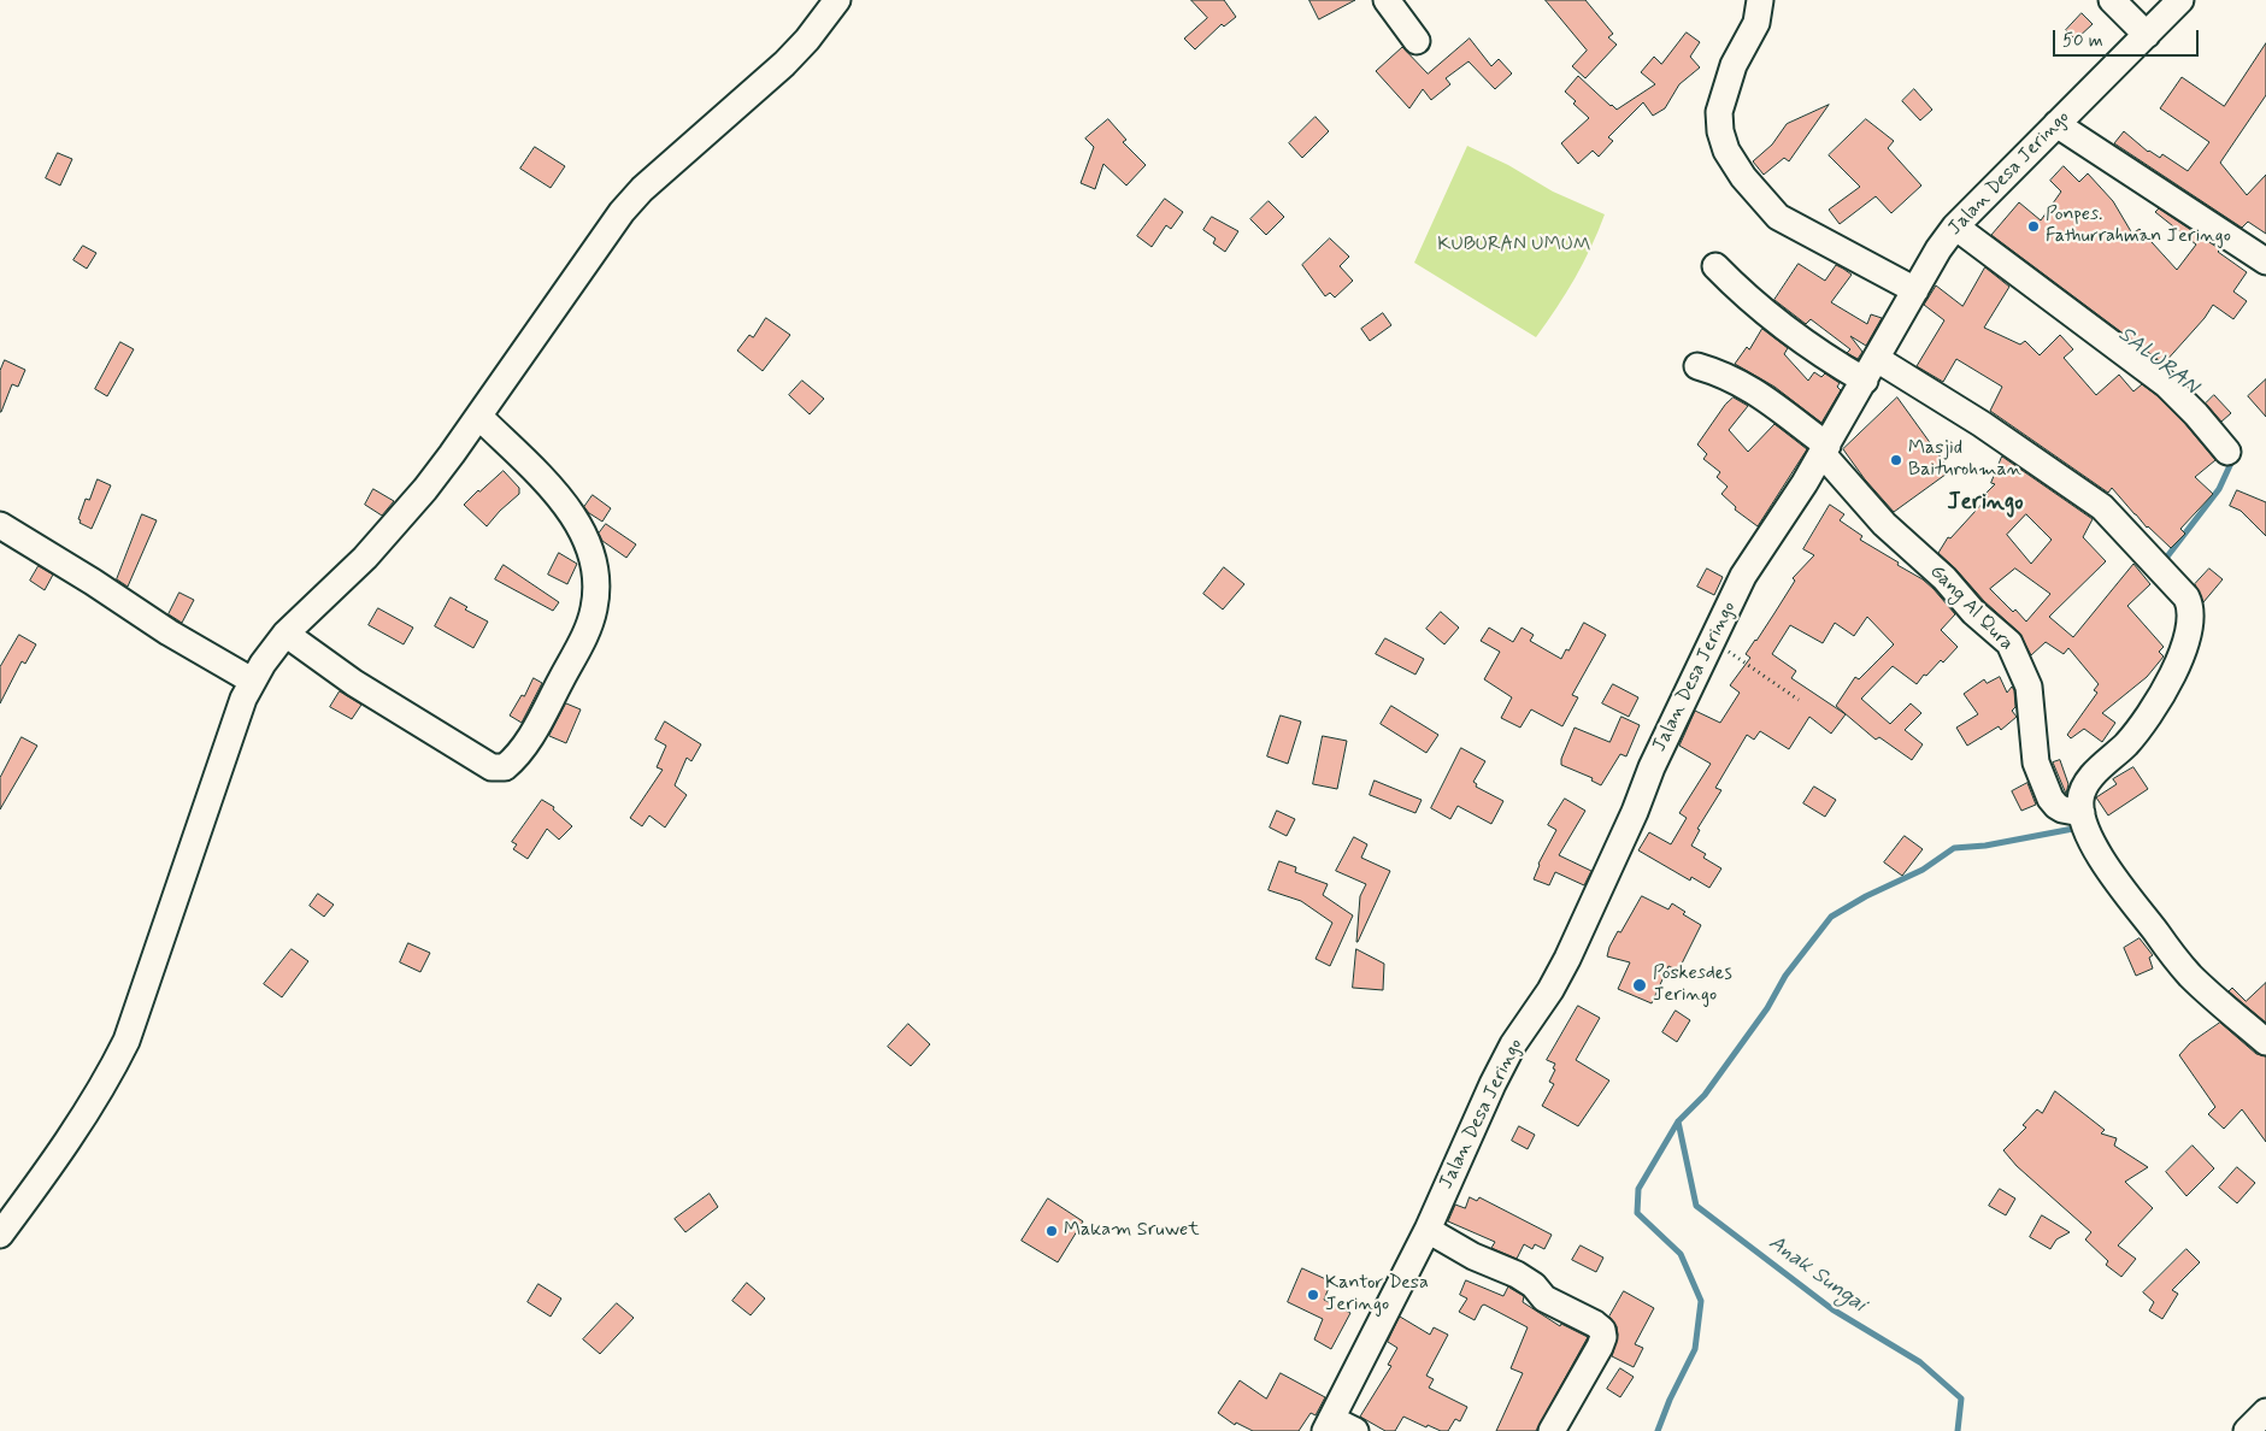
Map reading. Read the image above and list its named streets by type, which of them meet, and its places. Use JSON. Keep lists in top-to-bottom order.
{
  "streets": {
    "street": ["Jalan Desa Jeringo", "Gang Al Qura"]
  },
  "crossings": [
    ["Jalan Desa Jeringo", "Gang Al Qura"]
  ],
  "districts": ["Jeringo"],
  "water": ["SALURAN", "Anak Sungai"],
  "parks": ["KUBURAN UMUM"],
  "places": [
    "Ponpes. Fathurrahman Jeringo",
    "Masjid Baiturohman",
    "Poskesdes Jeringo",
    "Makam Sruwet",
    "Kantor Desa Jeringo"
  ],
  "scale_bar": "50 m"
}
